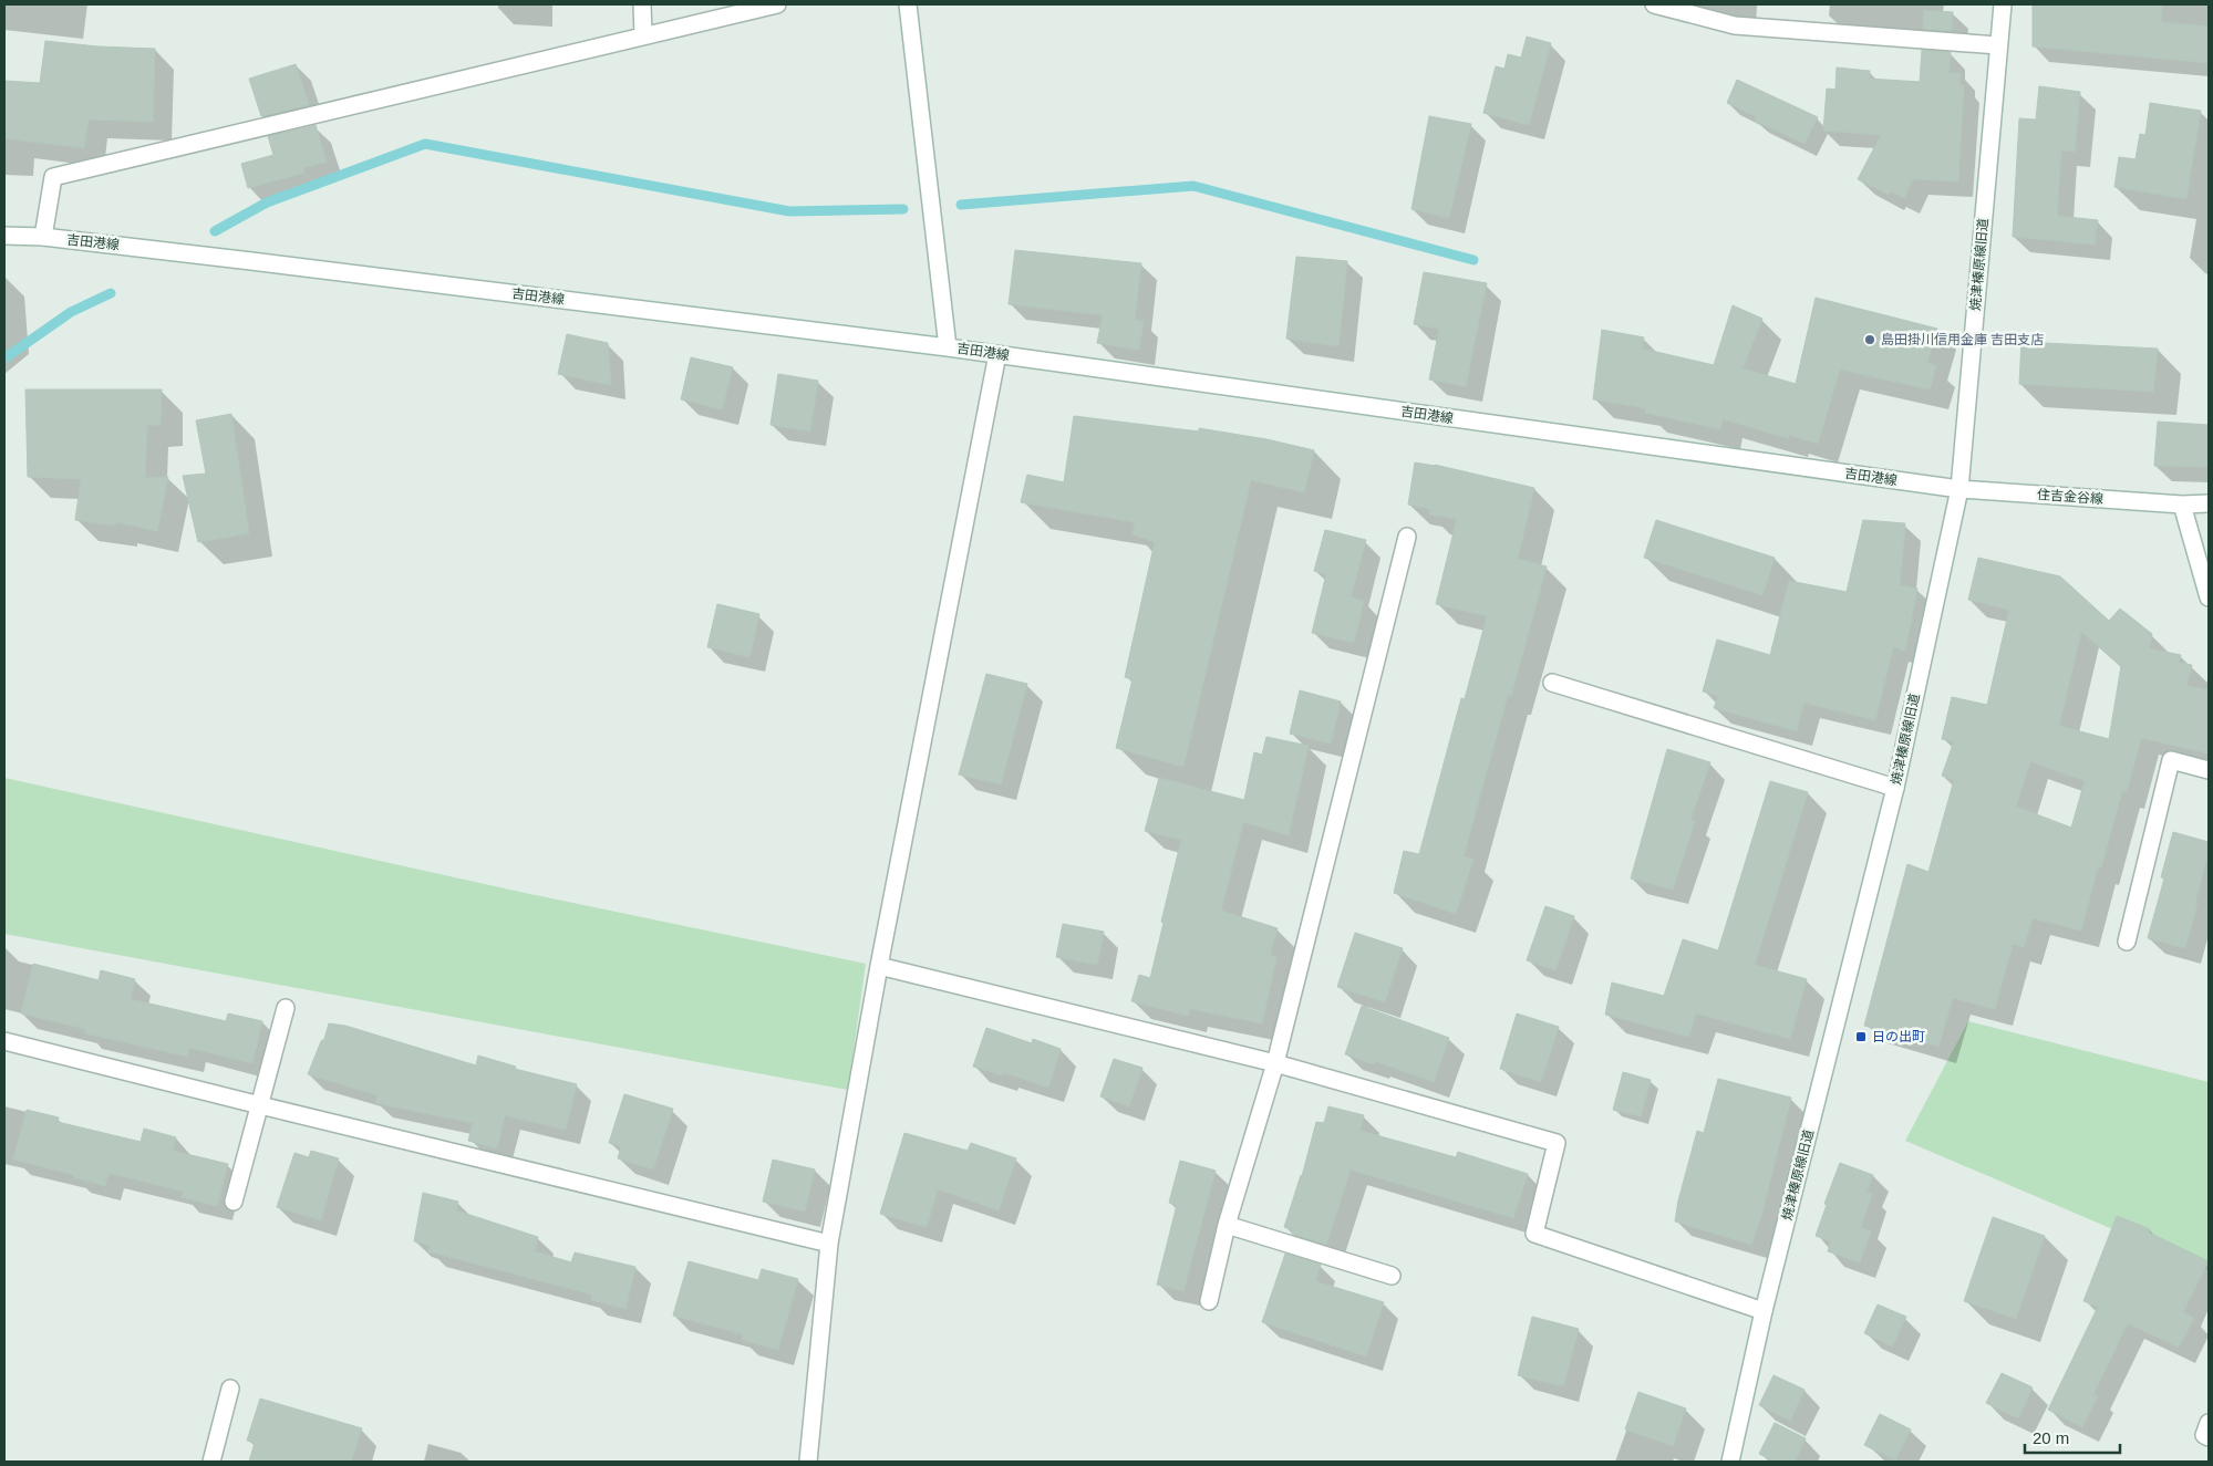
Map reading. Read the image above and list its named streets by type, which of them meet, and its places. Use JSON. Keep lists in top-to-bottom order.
{
  "streets": {
    "street": ["吉田港線", "焼津榛原線旧道", "住吉金谷線"]
  },
  "crossings": [
    ["吉田港線", "焼津榛原線旧道"],
    ["吉田港線", "住吉金谷線"],
    ["焼津榛原線旧道", "住吉金谷線"]
  ],
  "places": {
    "other": ["島田掛川信用金庫 吉田支店"],
    "transit": ["日の出町"]
  },
  "scale_bar": "20 m"
}
